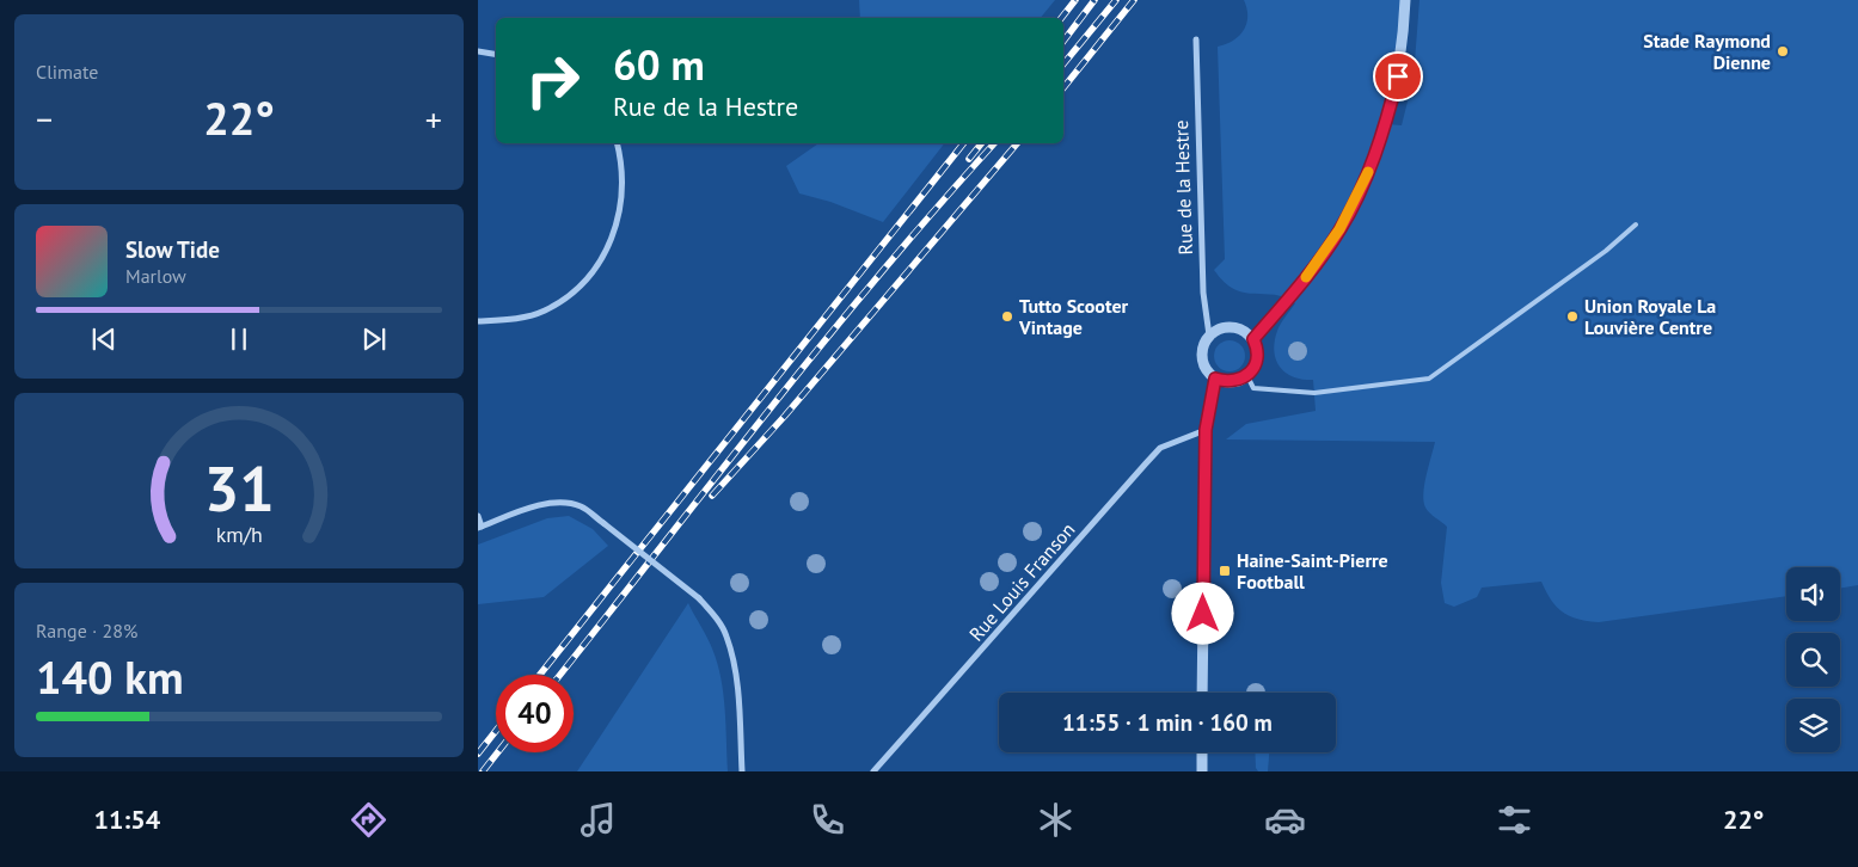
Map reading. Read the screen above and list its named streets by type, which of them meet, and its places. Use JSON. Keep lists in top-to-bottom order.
{
  "streets": {
    "street": ["Rue de la Hestre", "Rue Louis Franson"]
  },
  "places": {
    "other": ["Stade Raymond Dienne", "Tutto Scooter Vintage", "Union Royale La Louvière Centre"],
    "transit": ["Haine-Saint-Pierre Football"]
  },
  "page": {
    "tile": [
      "Climate",
      ["Range · 28%", "140 km"]
    ],
    "turn": ["60 m", "Rue de la Hestre"],
    "heat": ["−", "22°", "+"],
    "song": ["Slow Tide", "Marlow"],
    "limit": "40",
    "trip": "11:55 · 1 min · 160 m",
    "tabs": ["11:54", "22°"],
    "gauge": ["31", "km/h"]
  }
}
